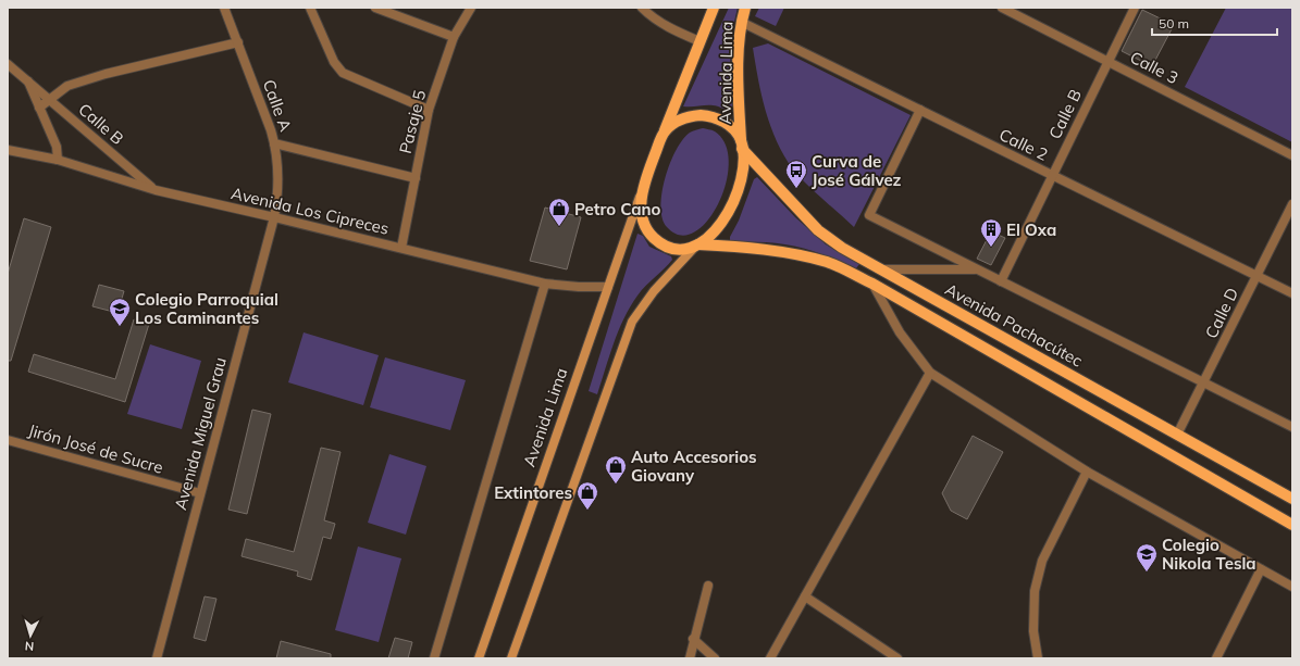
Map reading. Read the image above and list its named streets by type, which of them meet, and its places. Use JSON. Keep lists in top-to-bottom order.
{
  "streets": {
    "main road": ["Avenida Lima", "Avenida Pachacútec"],
    "street": [
      "Calle 3",
      "Calle A",
      "Calle B",
      "Pasaje 5",
      "Calle 2",
      "Avenida Los Cipreces",
      "Calle D",
      "Avenida Miguel Grau",
      "Jirón José de Sucre"
    ]
  },
  "crossings": [
    ["Calle 3", "Calle B"],
    ["Avenida Lima", "Calle 2"],
    ["Avenida Lima", "Avenida Los Cipreces"],
    ["Avenida Lima", "Avenida Pachacútec"],
    ["Calle A", "Avenida Los Cipreces"],
    ["Calle A", "Avenida Miguel Grau"],
    ["Calle B", "Calle 2"],
    ["Calle B", "Avenida Los Cipreces"],
    ["Calle B", "Avenida Pachacútec"],
    ["Pasaje 5", "Avenida Los Cipreces"],
    ["Calle 2", "Calle D"],
    ["Calle 2", "Avenida Pachacútec"],
    ["Avenida Los Cipreces", "Avenida Miguel Grau"],
    ["Calle D", "Avenida Pachacútec"],
    ["Avenida Miguel Grau", "Jirón José de Sucre"]
  ],
  "places": {
    "bus stop": ["Curva de José Gálvez"],
    "shop": ["Petro Cano", "Auto Accesorios Giovany", "Extintores"],
    "building": ["El Oxa"],
    "school or university": ["Colegio Parroquial Los Caminantes", "Colegio Nikola Tesla"]
  },
  "scale_bar": "50 m",
  "north": "bottom"
}
